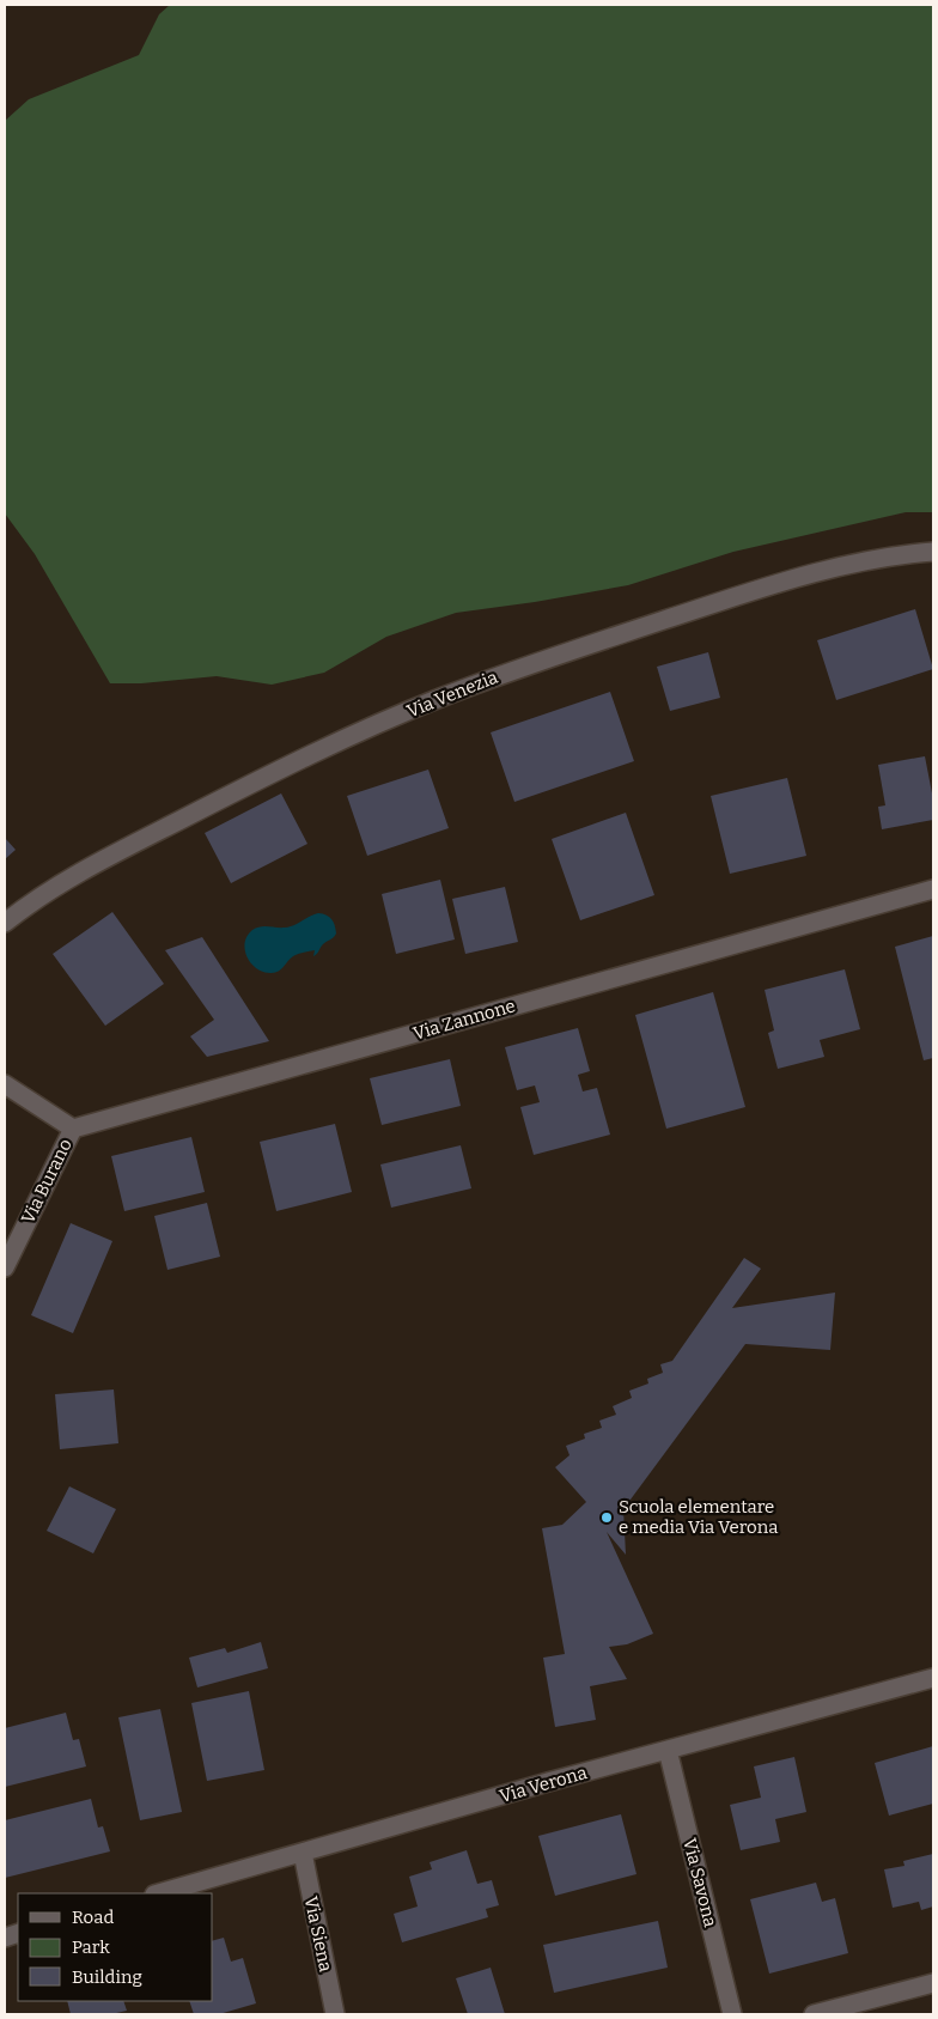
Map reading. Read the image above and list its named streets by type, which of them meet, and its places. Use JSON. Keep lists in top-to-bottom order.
{
  "streets": {
    "street": [
      "Via Venezia",
      "Via Zannone",
      "Via Burano",
      "Via Verona",
      "Via Savona",
      "Via Siena"
    ]
  },
  "crossings": [
    ["Via Zannone", "Via Burano"],
    ["Via Verona", "Via Savona"],
    ["Via Verona", "Via Siena"]
  ],
  "places": ["Scuola elementare e media Via Verona"],
  "legend": ["Road", "Park", "Building"]
}
